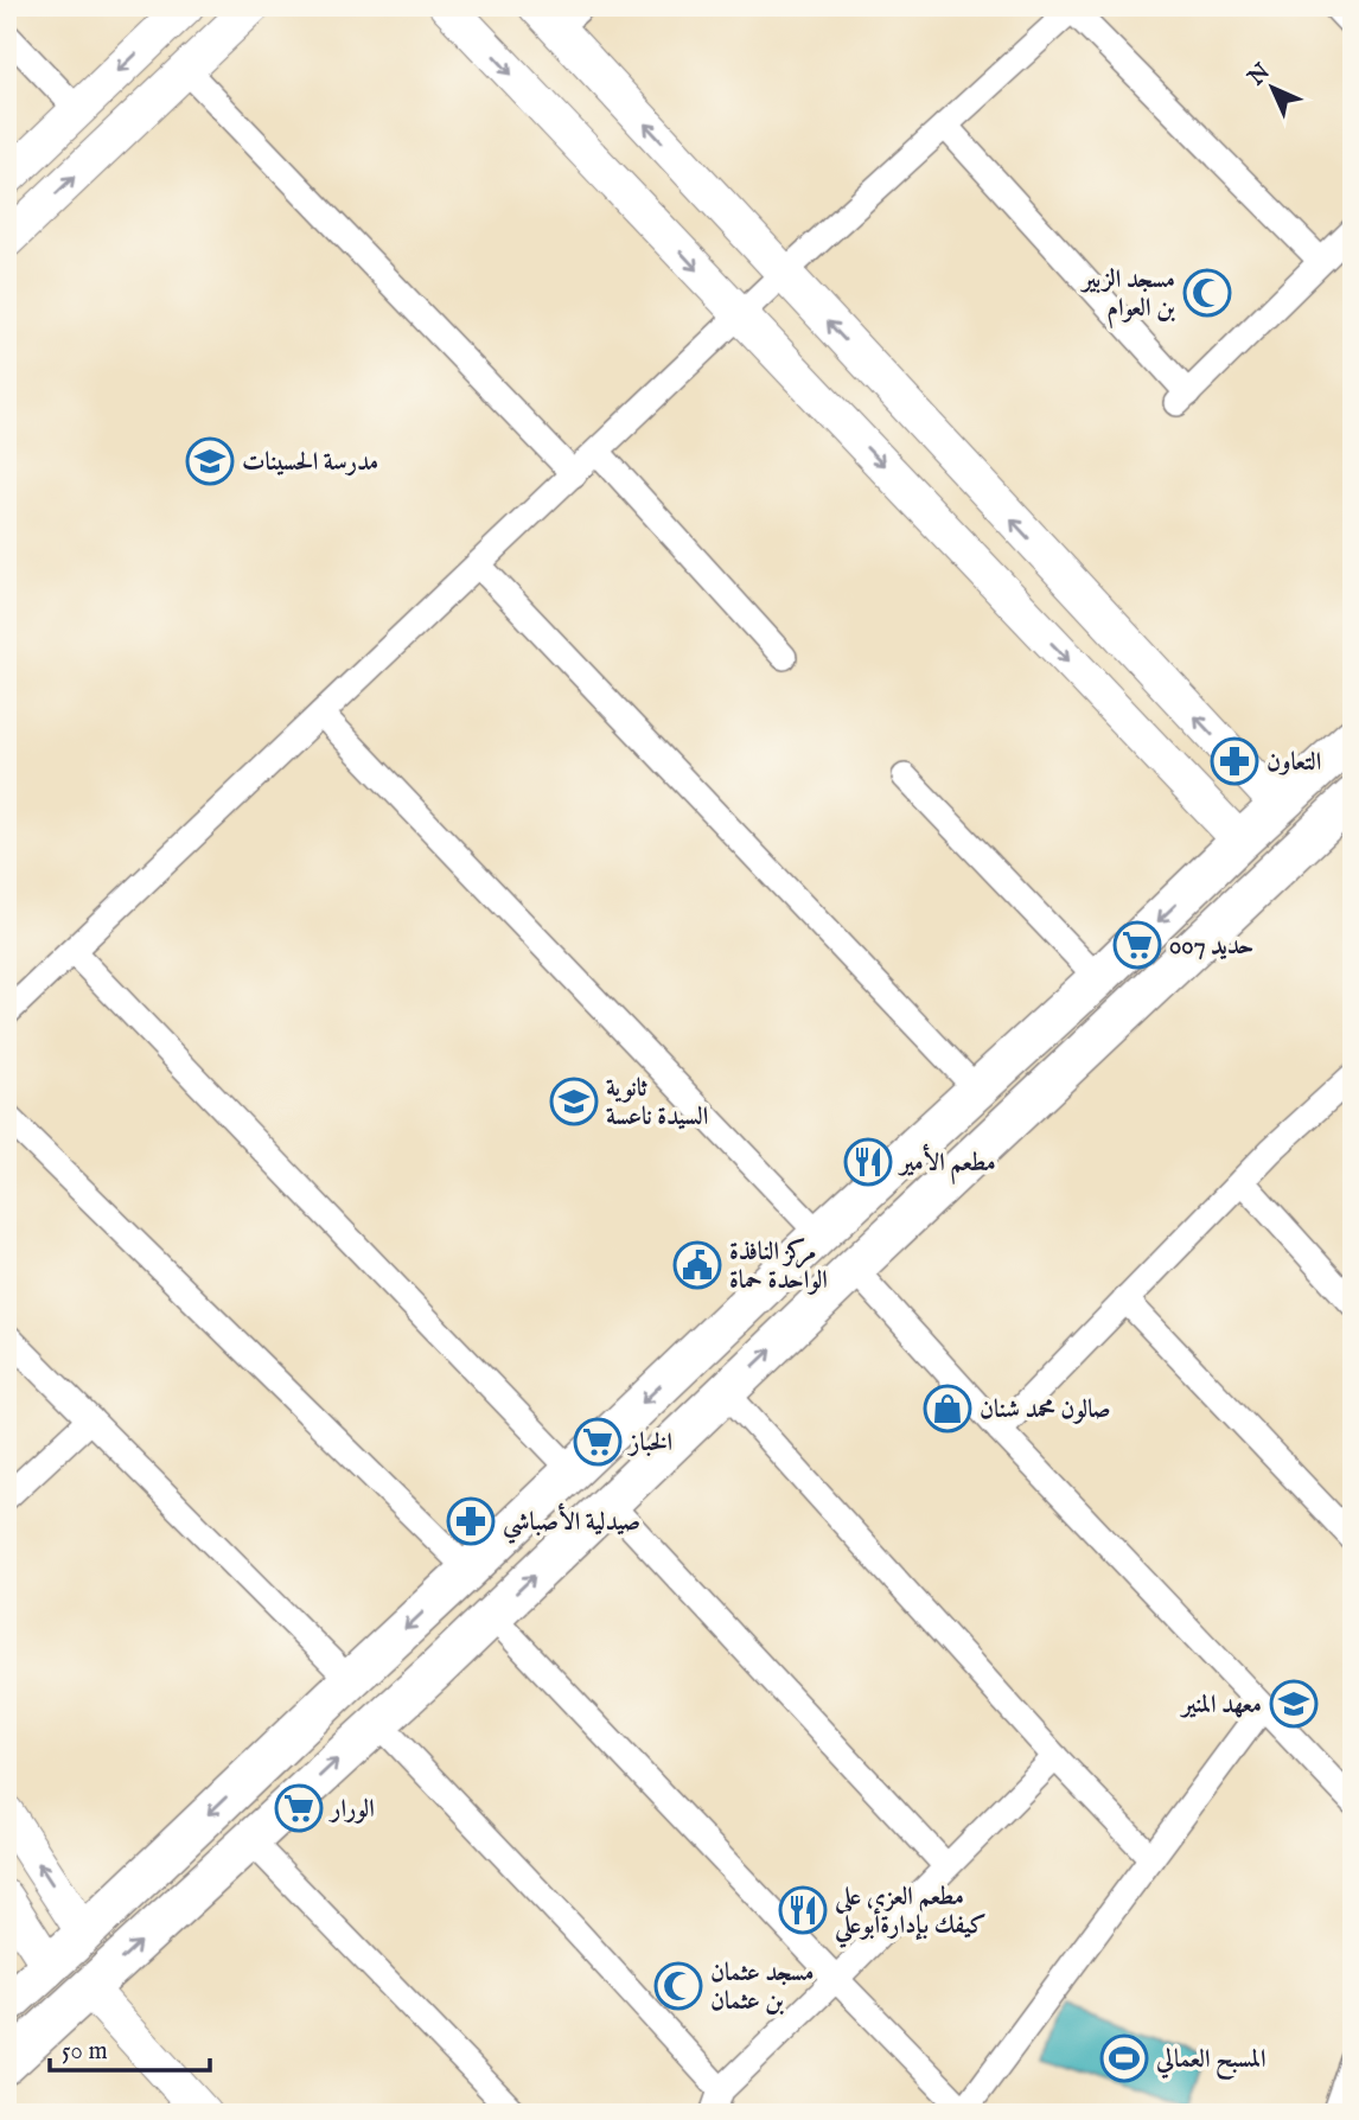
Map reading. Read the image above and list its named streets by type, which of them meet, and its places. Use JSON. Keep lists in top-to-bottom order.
{
  "places": {
    "mosque": ["مسجد الزبير بن العوام", "مسجد عثمان بن عثمان"],
    "school or university": ["مدرسة الحسينات", "ثانوية السيدة ناعسة", "معهد المنير"],
    "pharmacy": ["التعاون", "صيدلية الأصباشي"],
    "supermarket": ["حديد 007", "الخباز", "الورار"],
    "restaurant": ["مطعم الأمير", "مطعم العزي على كيفك بإدارةأبوعلي"],
    "public building": ["مركز النافذة الواحدة حماة"],
    "shop": ["صالون محمد شنان"],
    "sports": ["المسبح العمالي"]
  },
  "scale_bar": "50 m",
  "north": "top left"
}
